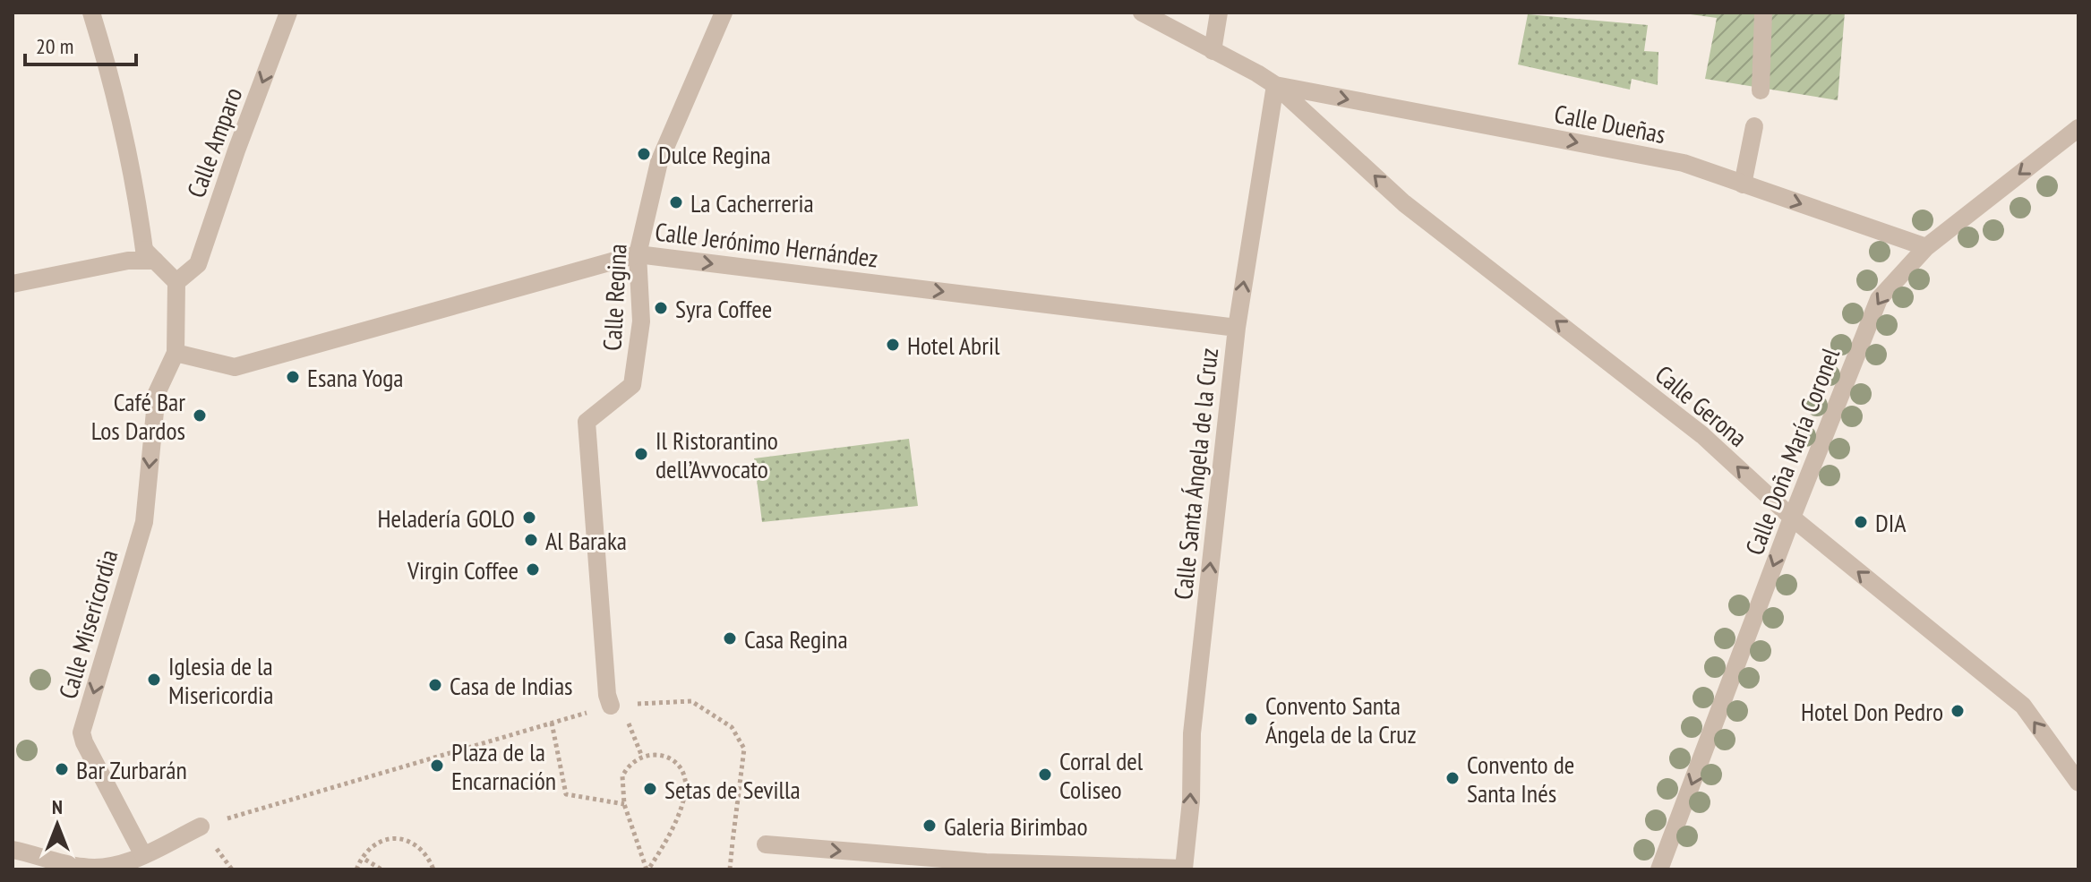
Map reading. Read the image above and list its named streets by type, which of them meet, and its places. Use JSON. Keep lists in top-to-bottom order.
{
  "streets": {
    "street": [
      "Calle Dueñas",
      "Calle Amparo",
      "Calle Jerónimo Hernández",
      "Calle Regina",
      "Calle Gerona",
      "Calle Doña María Coronel",
      "Calle Santa Ángela de la Cruz",
      "Calle Misericordia"
    ]
  },
  "crossings": [
    ["Calle Dueñas", "Calle Gerona"],
    ["Calle Dueñas", "Calle Doña María Coronel"],
    ["Calle Dueñas", "Calle Santa Ángela de la Cruz"],
    ["Calle Jerónimo Hernández", "Calle Regina"],
    ["Calle Jerónimo Hernández", "Calle Santa Ángela de la Cruz"],
    ["Calle Jerónimo Hernández", "Calle Misericordia"],
    ["Calle Gerona", "Calle Doña María Coronel"],
    ["Calle Gerona", "Calle Santa Ángela de la Cruz"]
  ],
  "one_way": [
    "Calle Dueñas",
    "Calle Amparo",
    "Calle Jerónimo Hernández",
    "Calle Gerona",
    "Calle Doña María Coronel",
    "Calle Santa Ángela de la Cruz",
    "Calle Misericordia"
  ],
  "places": [
    "Dulce Regina",
    "La Cacherreria",
    "Syra Coffee",
    "Hotel Abril",
    "Esana Yoga",
    "Café Bar Los Dardos",
    "Il Ristorantino dell’Avvocato",
    "Heladería GOLO",
    "DIA",
    "Al Baraka",
    "Virgin Coffee",
    "Casa Regina",
    "Iglesia de la Misericordia",
    "Casa de Indias",
    "Hotel Don Pedro",
    "Convento Santa Ángela de la Cruz",
    "Plaza de la Encarnación",
    "Bar Zurbarán",
    "Corral del Coliseo",
    "Convento de Santa Inés",
    "Setas de Sevilla",
    "Galeria Birimbao"
  ],
  "scale_bar": "20 m",
  "north": "top"
}
